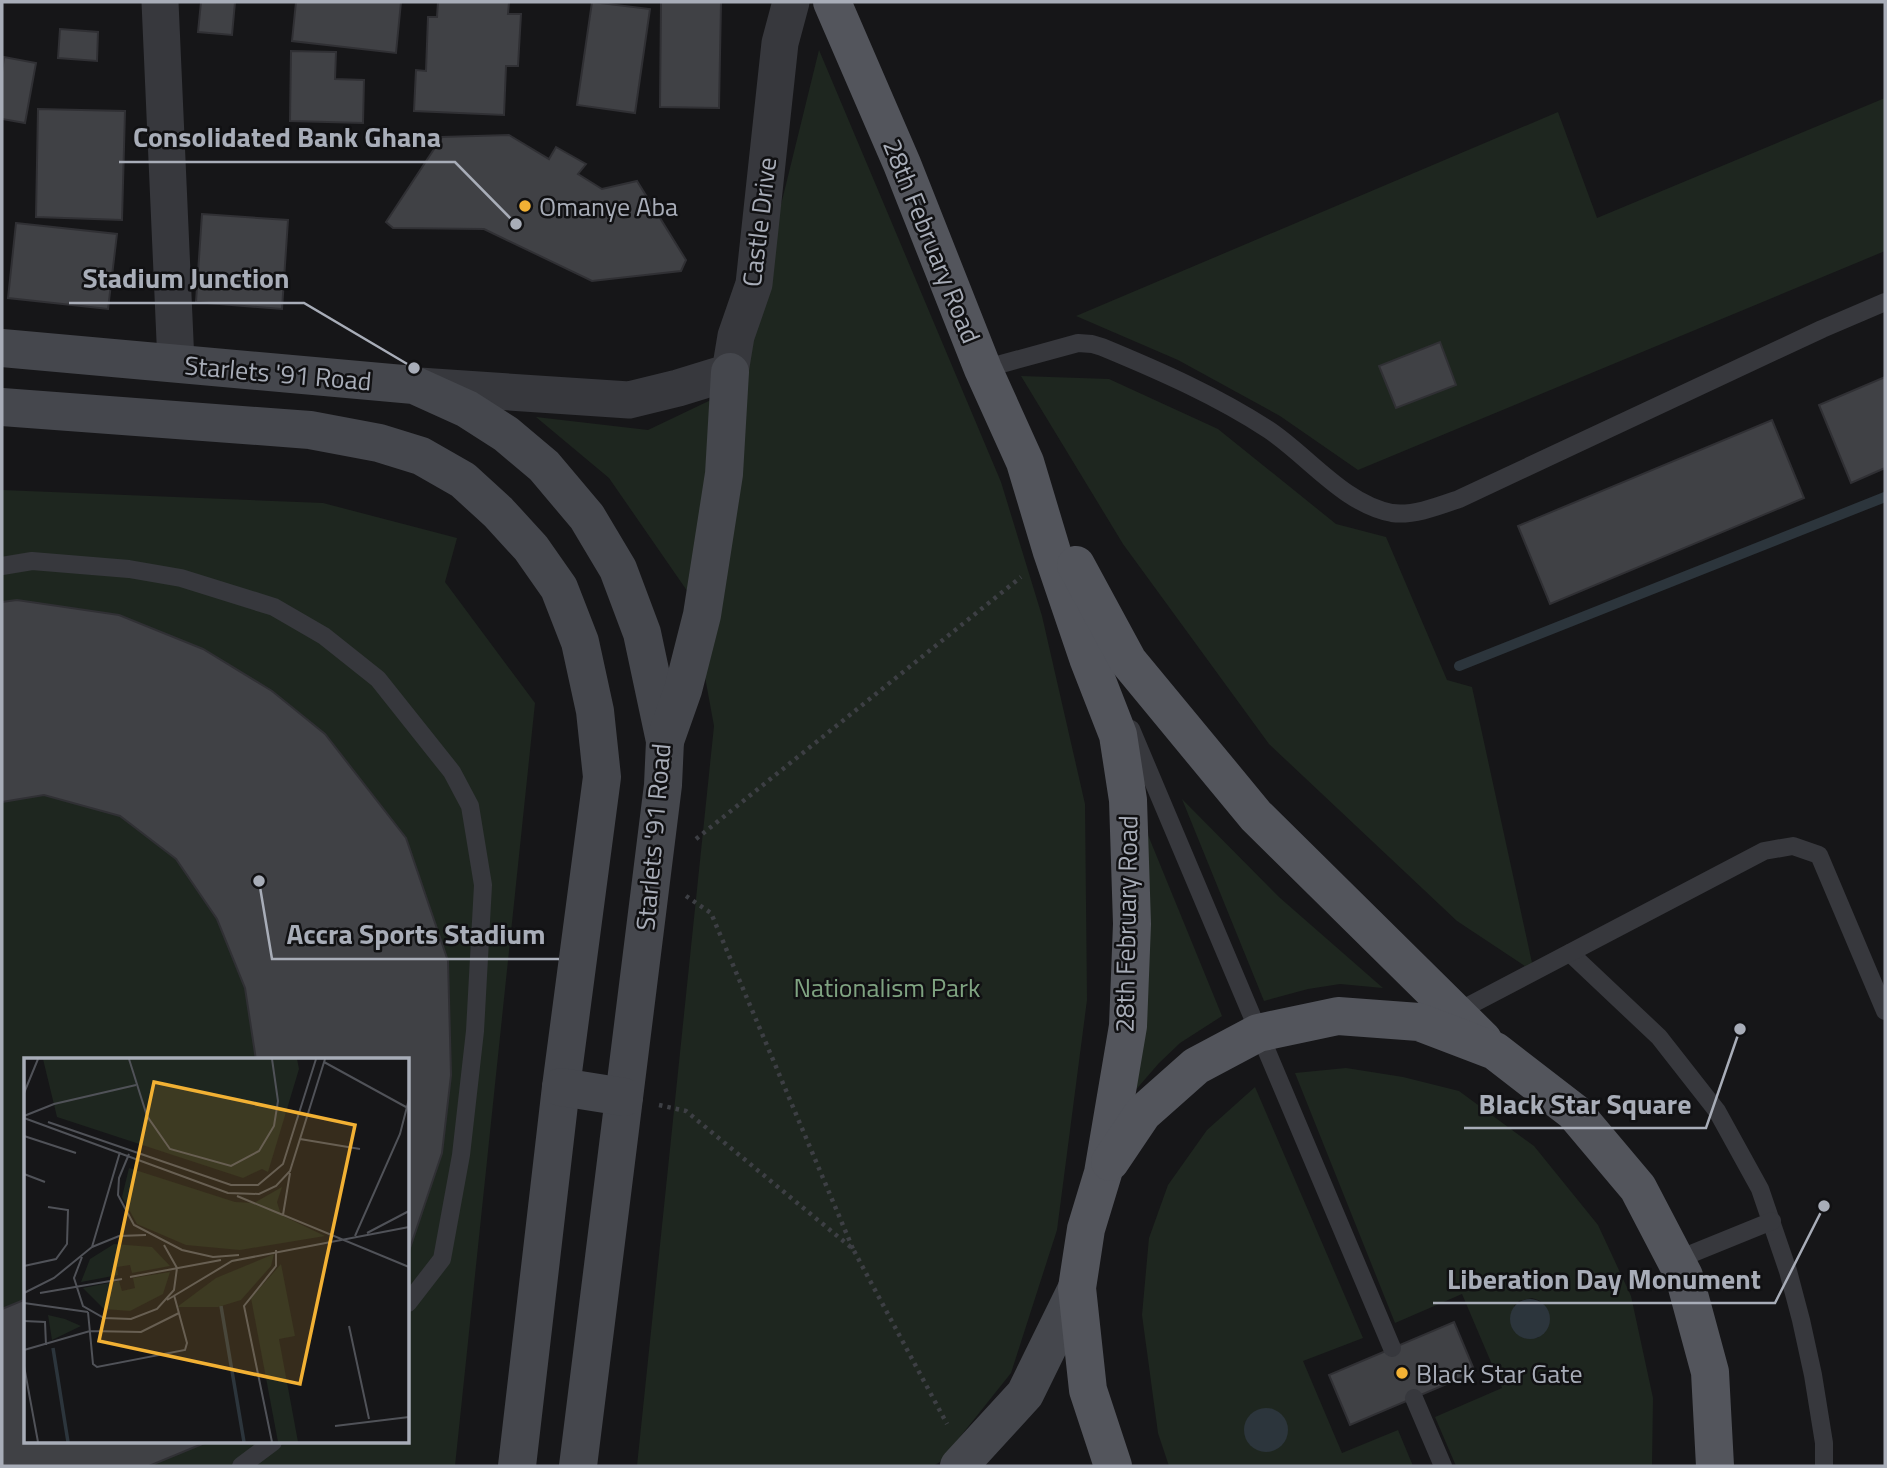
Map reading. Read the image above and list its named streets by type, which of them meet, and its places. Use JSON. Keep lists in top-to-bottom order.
{
  "streets": {
    "main road": ["28th February Road", "Starlets '91 Road"],
    "street": ["Castle Drive"]
  },
  "parks": ["Nationalism Park"],
  "places": [
    "Omanye Aba",
    "Consolidated Bank Ghana",
    "Stadium Junction",
    "Accra Sports Stadium",
    "Black Star Square",
    "Liberation Day Monument",
    "Black Star Gate"
  ]
}
